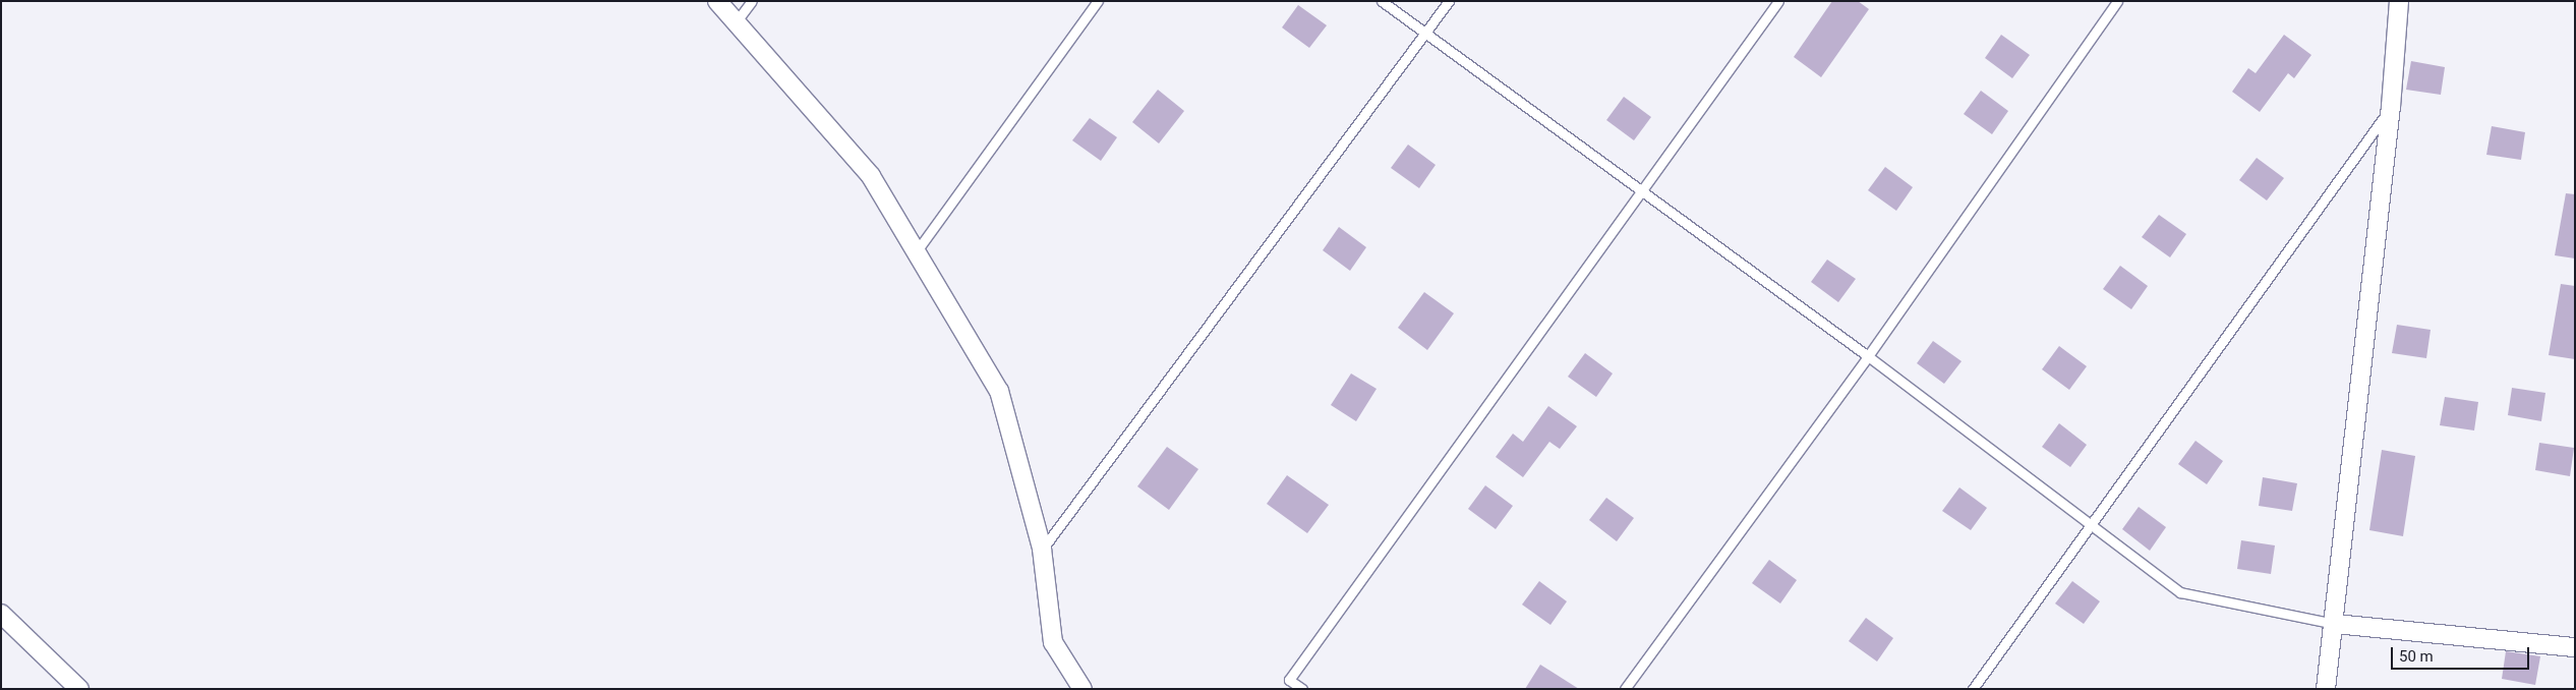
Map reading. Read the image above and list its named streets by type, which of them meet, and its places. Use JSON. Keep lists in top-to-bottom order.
{
  "scale_bar": "50 m"
}
